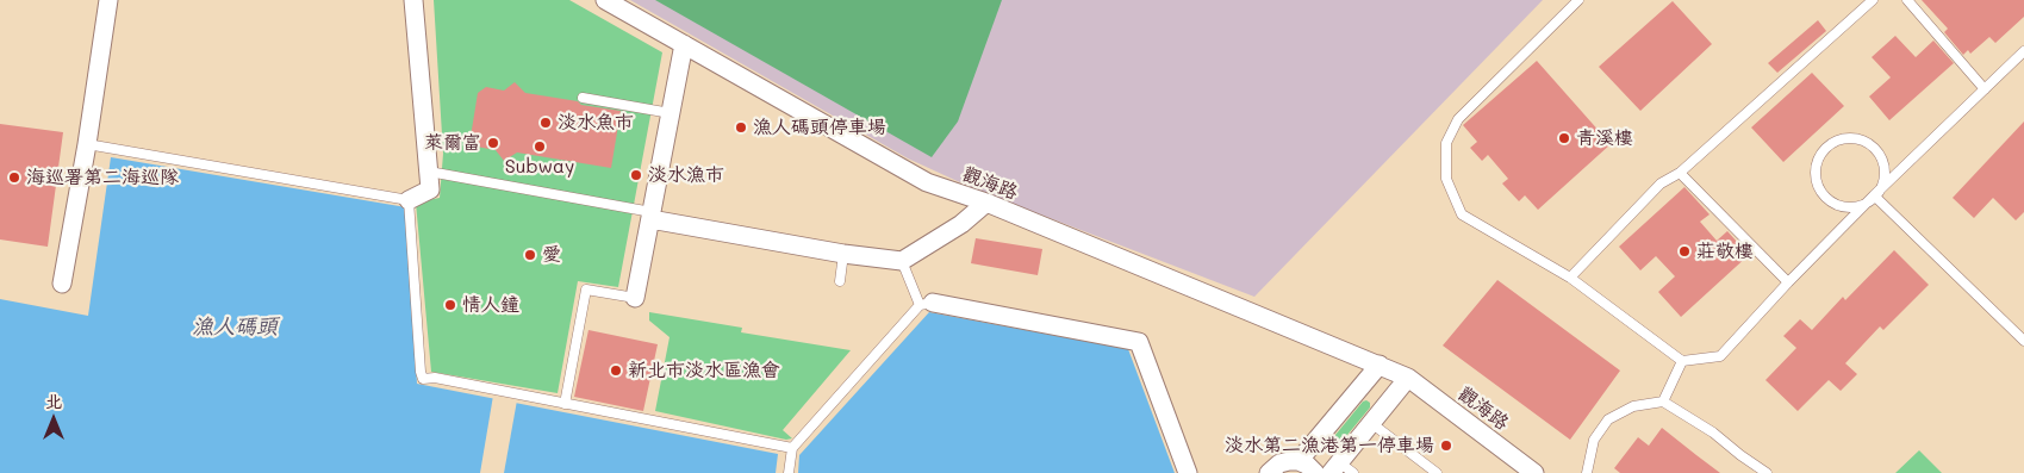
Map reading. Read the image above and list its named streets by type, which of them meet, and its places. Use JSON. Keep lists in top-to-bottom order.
{
  "streets": {
    "street": ["觀海路"]
  },
  "water": ["漁人碼頭"],
  "places": [
    "淡水魚市",
    "漁人碼頭停車場",
    "青溪樓",
    "萊爾富",
    "Subway",
    "淡水漁市",
    "海巡署第二海巡隊",
    "莊敬樓",
    "愛",
    "情人鐘",
    "新北市淡水區漁會",
    "淡水第二漁港第一停車場"
  ],
  "north": "top"
}
